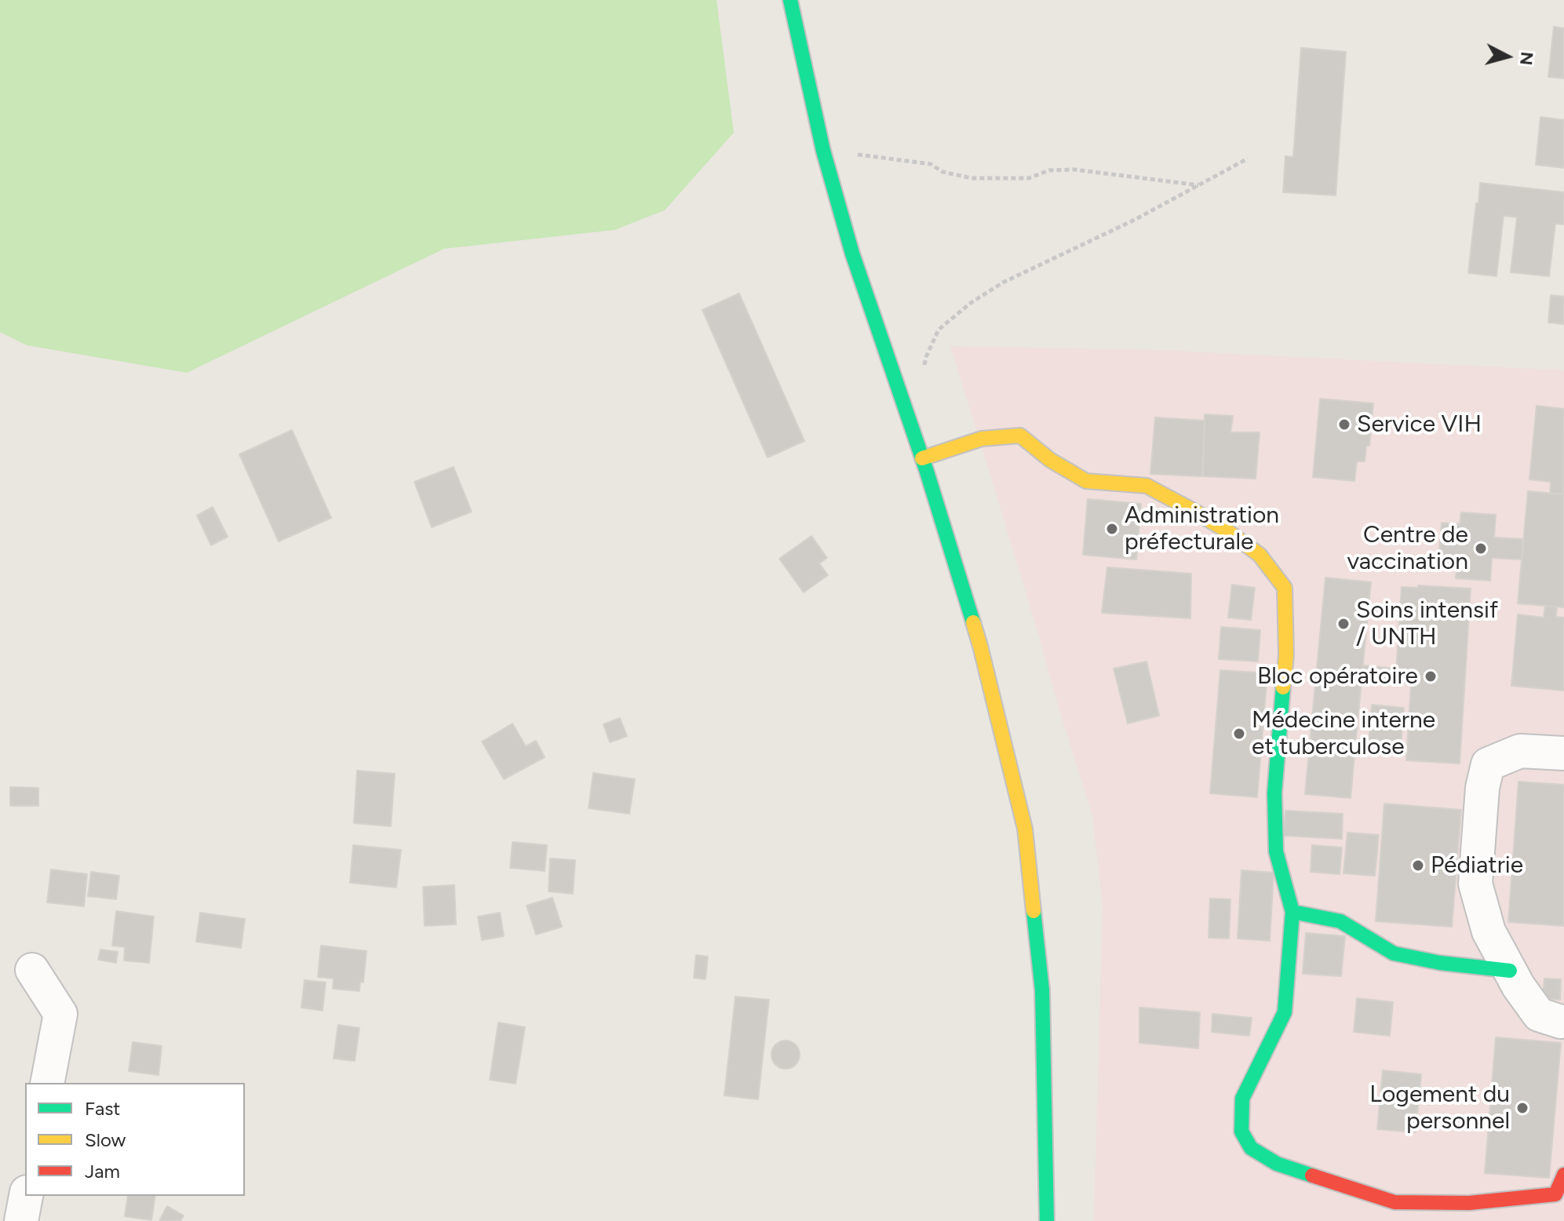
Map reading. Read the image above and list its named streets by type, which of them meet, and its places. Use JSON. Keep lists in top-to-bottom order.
{
  "places": [
    "Service VIH",
    "Administration préfecturale",
    "Centre de vaccination",
    "Soins intensif / UNTH",
    "Bloc opératoire",
    "Médecine interne et tuberculose",
    "Pédiatrie",
    "Logement du personnel"
  ],
  "legend": ["Fast", "Slow", "Jam"],
  "north": "right"
}
